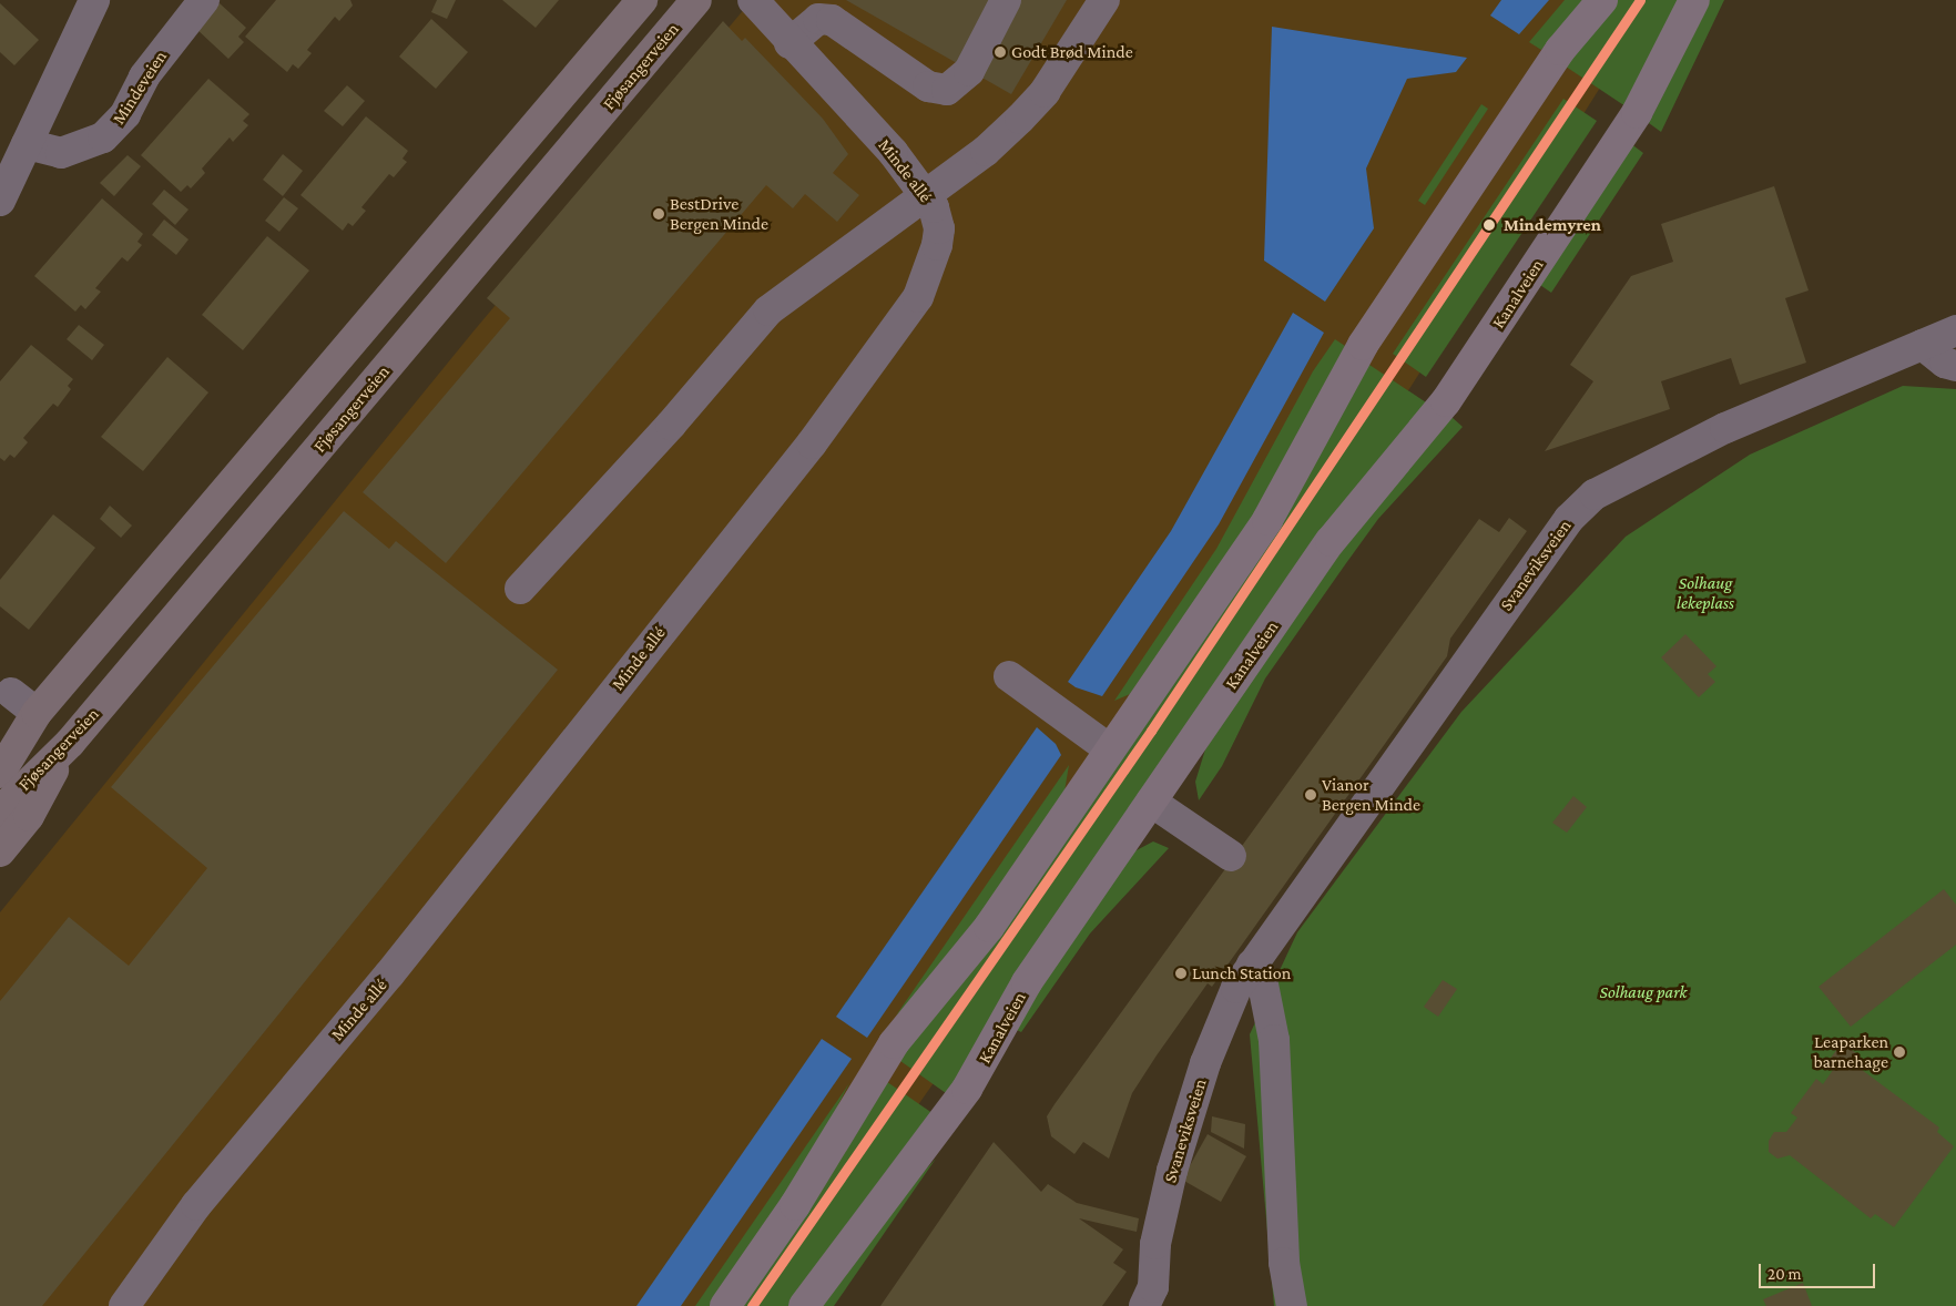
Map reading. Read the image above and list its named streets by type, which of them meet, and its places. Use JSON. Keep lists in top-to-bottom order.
{
  "streets": {
    "highway": ["Fjøsangerveien"],
    "main road": ["Kanalveien"],
    "street": ["Mindeveien", "Minde allé", "Svaneviksveien"]
  },
  "parks": ["Solhaug lekeplass", "Solhaug park"],
  "places": [
    "Godt Brød Minde",
    "BestDrive Bergen Minde",
    "Mindemyren",
    "Vianor Bergen Minde",
    "Lunch Station",
    "Leaparken barnehage"
  ],
  "scale_bar": "20 m"
}
